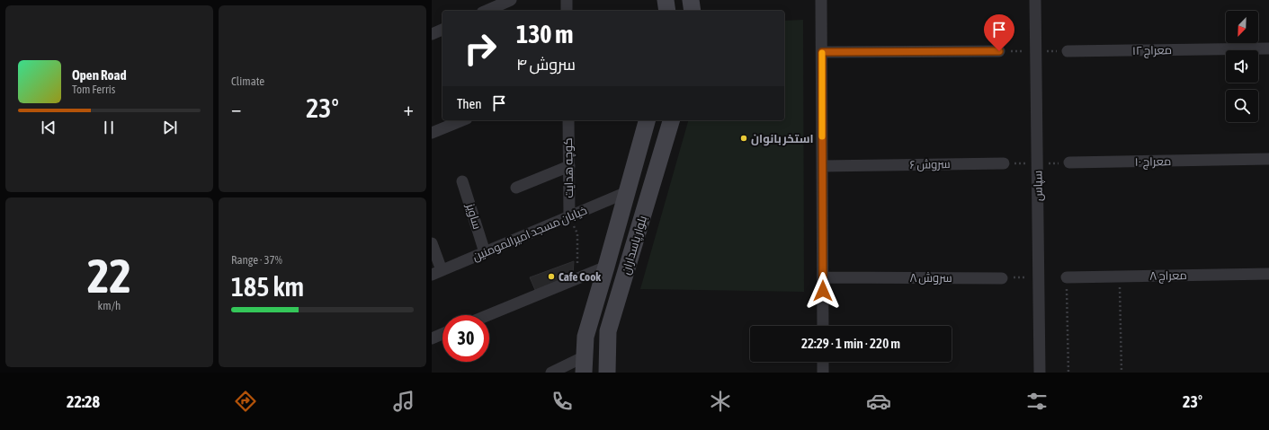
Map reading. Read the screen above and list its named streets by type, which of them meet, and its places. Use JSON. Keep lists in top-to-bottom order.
{
  "streets": {
    "main road": ["بلوار پاسداران"],
    "street": [
      "معراج ۱۲",
      "معراج ۱۰",
      "سروش ۶",
      "کوچه هدایت",
      "سپاس",
      "ساویز",
      "خیابان مسجد امیرالمومنین",
      "معراج ۸",
      "سروش ۸"
    ]
  },
  "crossings": [
    ["کوچه هدایت", "خیابان مسجد امیرالمومنین"],
    ["ساویز", "خیابان مسجد امیرالمومنین"],
    ["خیابان مسجد امیرالمومنین", "بلوار پاسداران"]
  ],
  "places": ["استخر بانوان", "Cafe Cook"],
  "north": "bottom left",
  "page": {
    "tile": [
      "Climate",
      ["22", "km/h"],
      ["Range · 37%", "185 km"]
    ],
    "turn": ["130 m", "سروش ۴"],
    "song": ["Open Road", "Tom Ferris"],
    "then": "Then",
    "heat": ["−", "23°", "+"],
    "limit": "30",
    "trip": "22:29 · 1 min · 220 m",
    "tabs": ["22:28", "23°"]
  }
}
